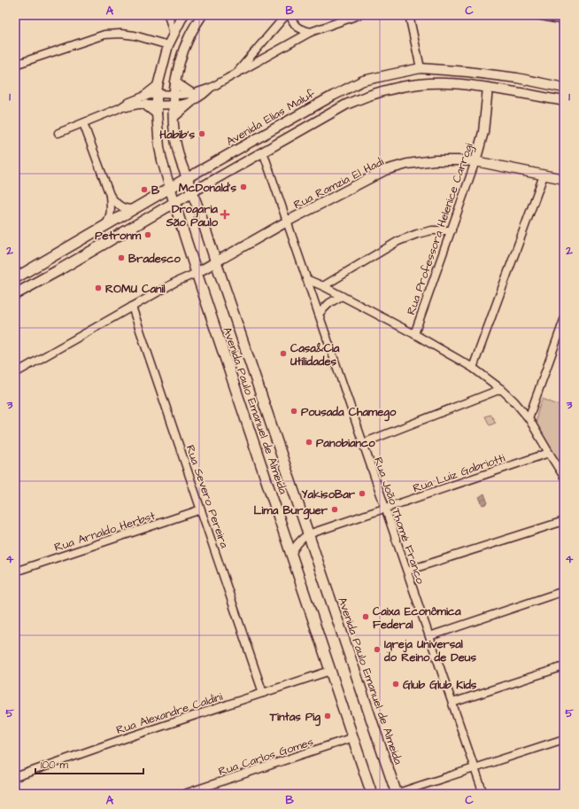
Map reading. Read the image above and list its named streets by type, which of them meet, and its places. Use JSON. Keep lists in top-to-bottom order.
{
  "streets": {
    "main road": ["Avenida Elias Maluf", "Avenida Paulo Emanuel de Almeida"],
    "street": [
      "Rua Ramzia El Hadi",
      "Rua Professora Helenice Carrogi",
      "Rua Luiz Gabriotti",
      "Rua Severo Pereira",
      "Rua João Thomé Franco",
      "Rua Arnaldo Herbst",
      "Rua Alexandre Caldini",
      "Rua Carlos Gomes"
    ]
  },
  "crossings": [
    ["Avenida Elias Maluf", "Avenida Paulo Emanuel de Almeida"],
    ["Rua Ramzia El Hadi", "Rua Professora Helenice Carrogi"],
    ["Rua Ramzia El Hadi", "Avenida Paulo Emanuel de Almeida"],
    ["Rua Ramzia El Hadi", "Rua João Thomé Franco"],
    ["Avenida Paulo Emanuel de Almeida", "Rua Luiz Gabriotti"],
    ["Avenida Paulo Emanuel de Almeida", "Rua Alexandre Caldini"],
    ["Avenida Paulo Emanuel de Almeida", "Rua Carlos Gomes"],
    ["Rua Luiz Gabriotti", "Rua João Thomé Franco"],
    ["Rua Severo Pereira", "Rua Arnaldo Herbst"],
    ["Rua Severo Pereira", "Rua Alexandre Caldini"]
  ],
  "places": {
    "other": [
      "Habib's",
      "McDonald's",
      "B",
      "Petronm",
      "Bradesco",
      "ROMU Canil",
      "Casa&Cia Utilidades",
      "Pousada Chamego",
      "Panobianco",
      "YakisoBar",
      "Lima Burguer",
      "Caixa Econômica Federal",
      "Igreja Universal do Reino de Deus",
      "Glub Glub Kids",
      "Tintas Pig"
    ],
    "health": ["Drogaria São Paulo"]
  },
  "scale_bar": "100 m",
  "grid": {
    "columns": ["A", "B", "C"],
    "rows": [
      "1",
      "2",
      "3",
      "4",
      "5"
    ]
  }
}
